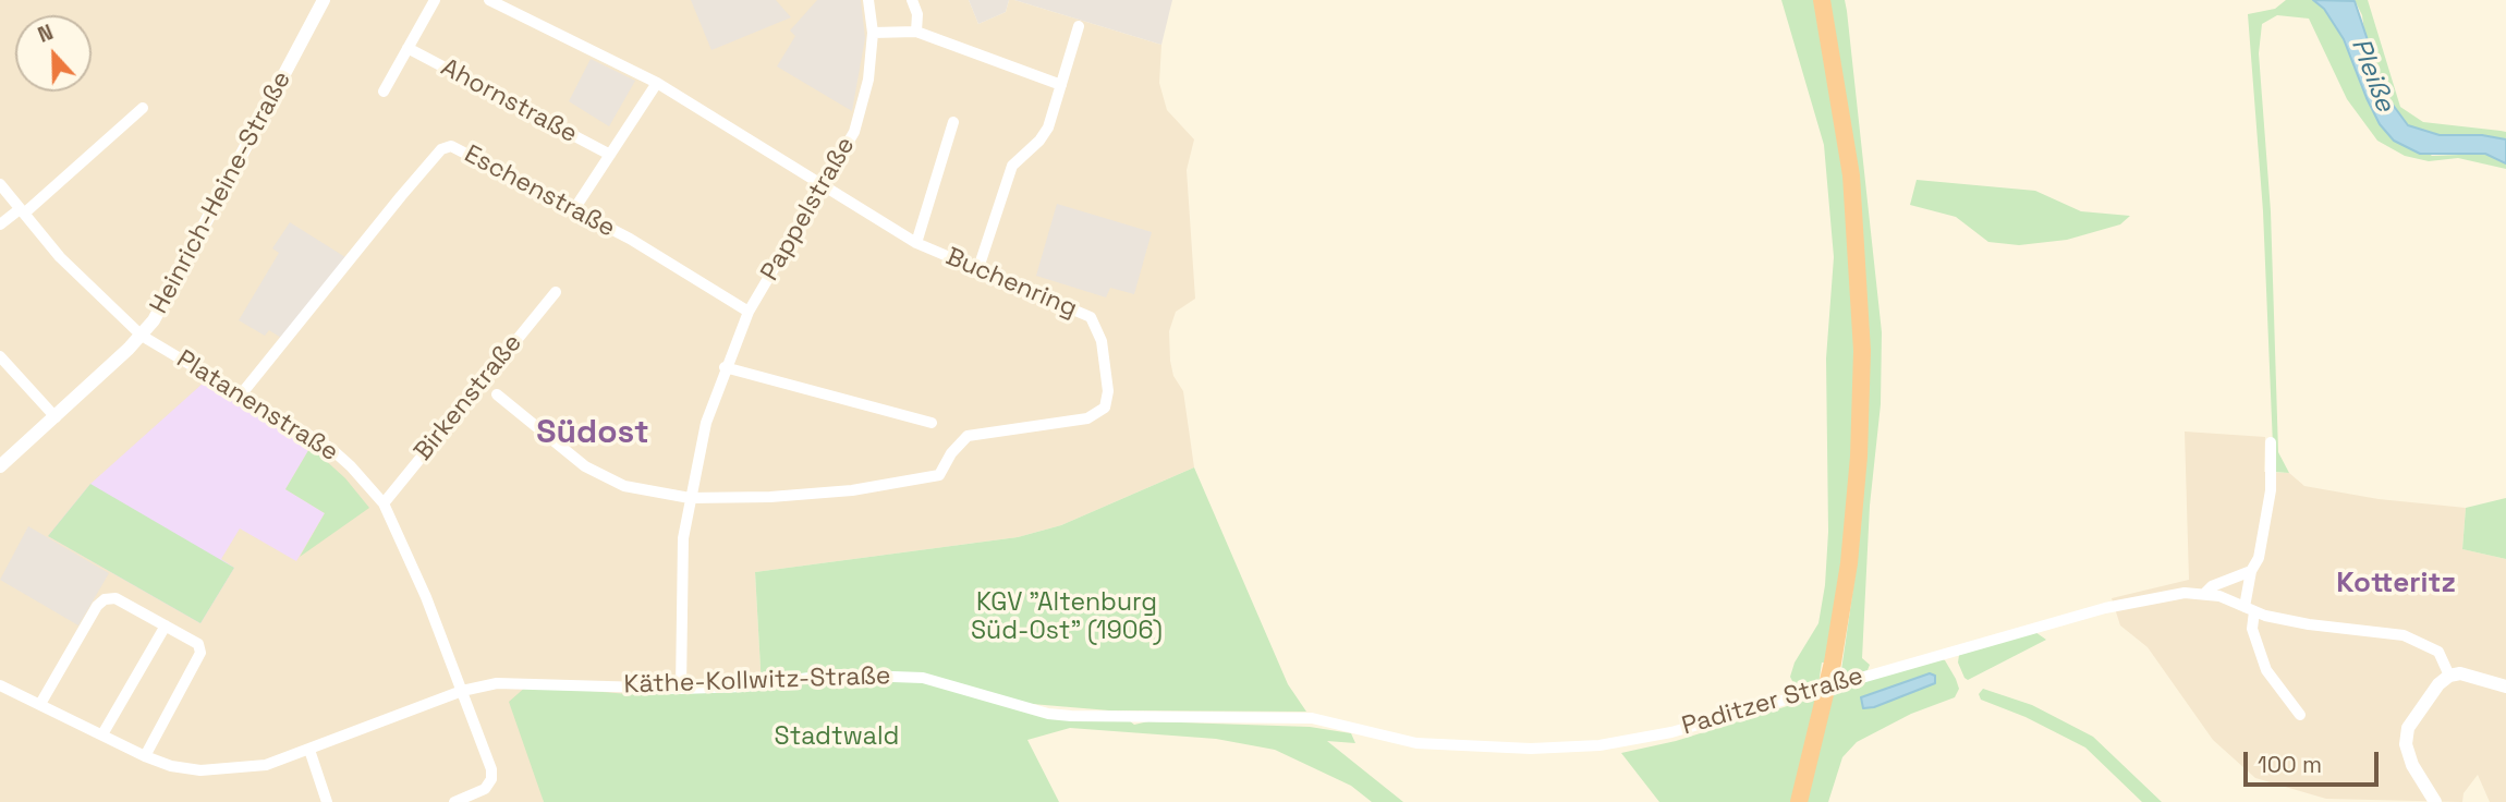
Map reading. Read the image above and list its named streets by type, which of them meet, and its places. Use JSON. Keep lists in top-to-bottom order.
{
  "streets": {
    "street": [
      "Ahornstraße",
      "Eschenstraße",
      "Heinrich-Heine-Straße",
      "Pappelstraße",
      "Buchenring",
      "Birkenstraße",
      "Platanenstraße",
      "Käthe-Kollwitz-Straße",
      "Paditzer Straße"
    ]
  },
  "crossings": [
    ["Eschenstraße", "Pappelstraße"],
    ["Eschenstraße", "Platanenstraße"],
    ["Heinrich-Heine-Straße", "Platanenstraße"],
    ["Pappelstraße", "Buchenring"],
    ["Pappelstraße", "Birkenstraße"],
    ["Pappelstraße", "Käthe-Kollwitz-Straße"],
    ["Buchenring", "Birkenstraße"],
    ["Birkenstraße", "Platanenstraße"],
    ["Platanenstraße", "Käthe-Kollwitz-Straße"],
    ["Käthe-Kollwitz-Straße", "Paditzer Straße"]
  ],
  "districts": ["Südost", "Kotteritz"],
  "water": ["Pleiße"],
  "parks": ["KGV \"Altenburg Süd-Ost\" (1906)", "Stadtwald"],
  "scale_bar": "100 m",
  "north": "top"
}
